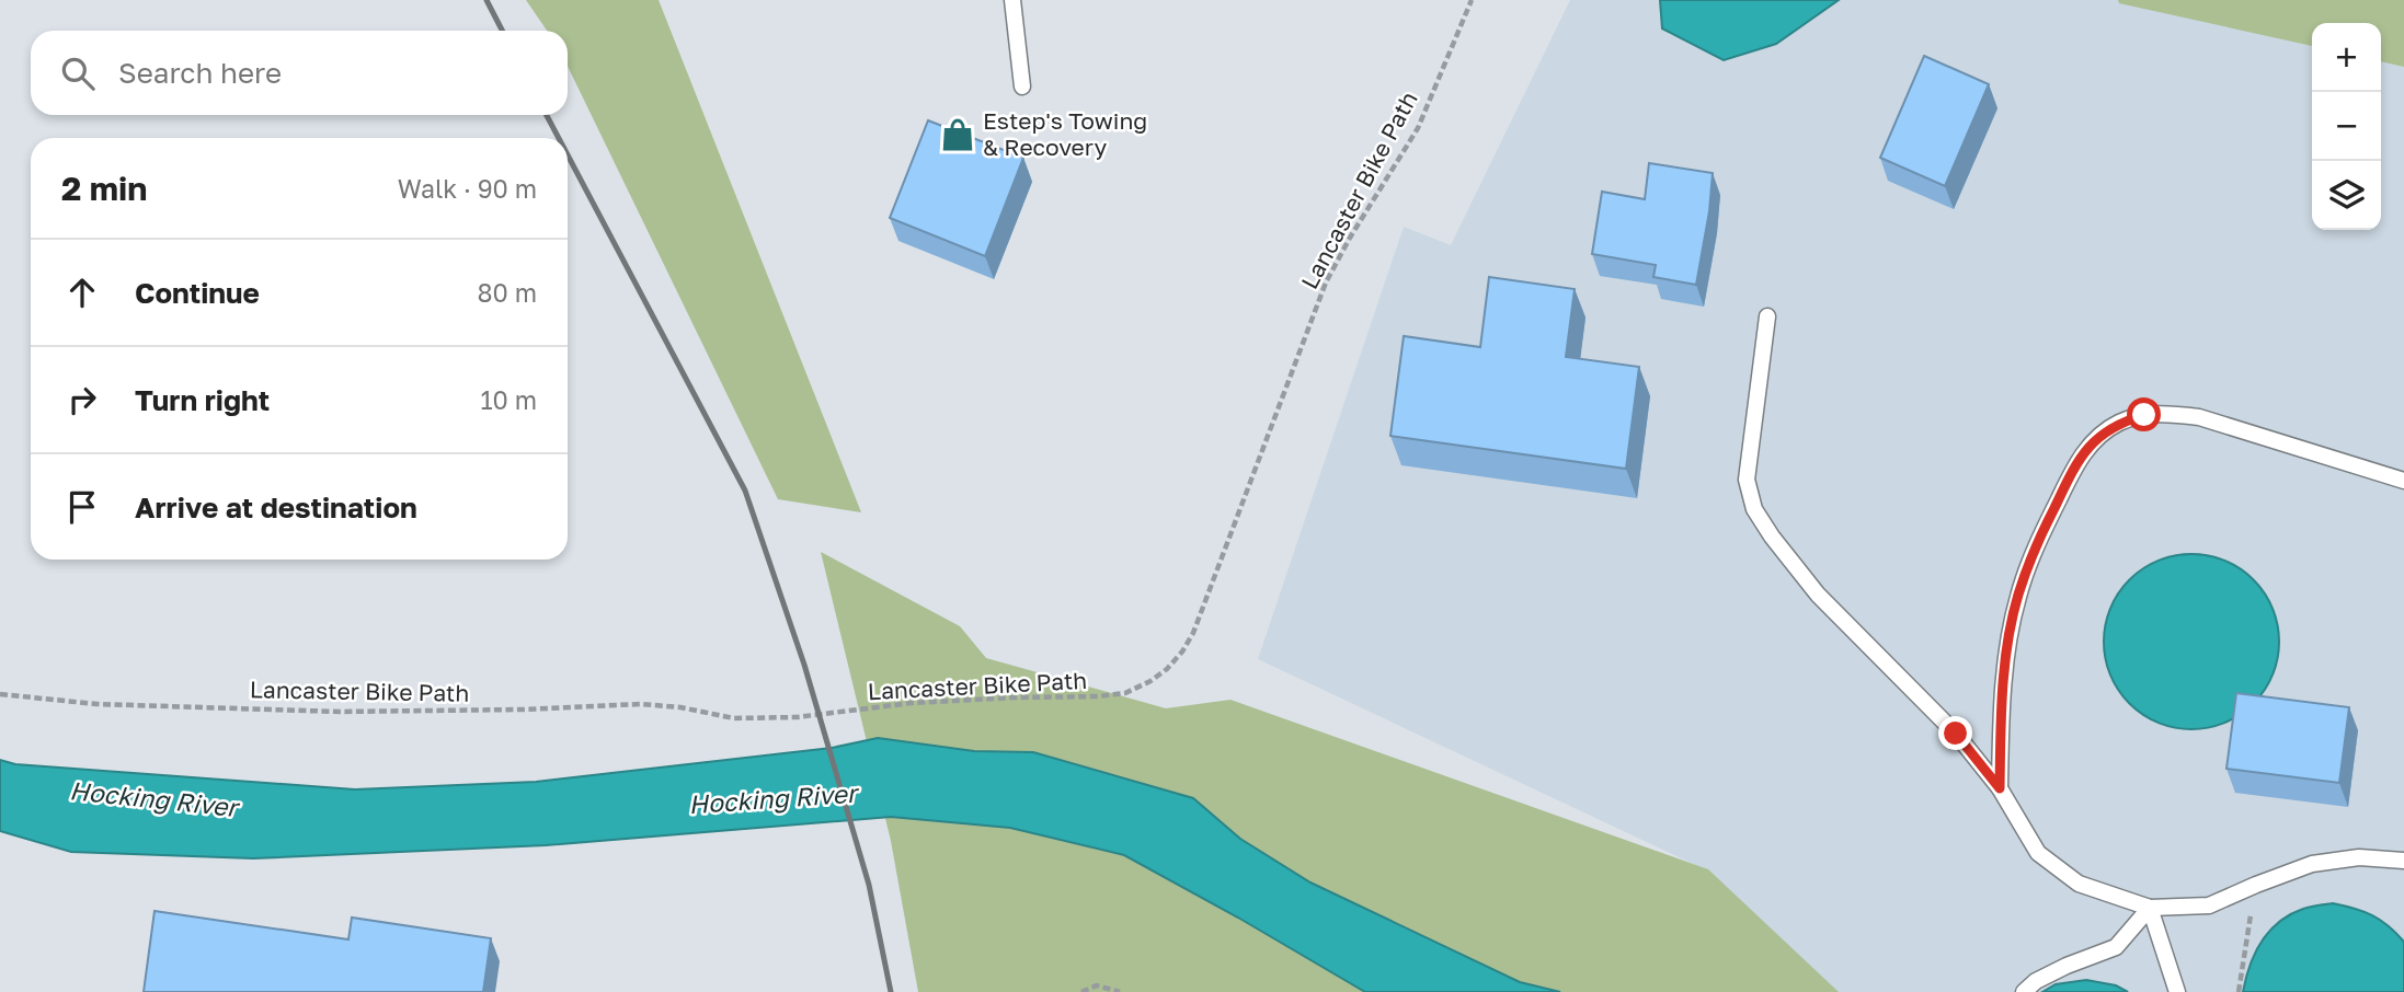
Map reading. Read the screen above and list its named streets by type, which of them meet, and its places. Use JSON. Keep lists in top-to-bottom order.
{
  "streets": {
    "path": ["Lancaster Bike Path"]
  },
  "water": ["Hocking River"],
  "places": {
    "shop": ["Estep's Towing & Recovery"]
  },
  "page": {
    "map_buttons": ["+", "−"],
    "search": "Search here",
    "heading": ["2 min", "Walk · 90 m"],
    "list": [
      ["Continue", "80 m"],
      ["Turn right", "10 m"],
      "Arrive at destination"
    ]
  }
}
